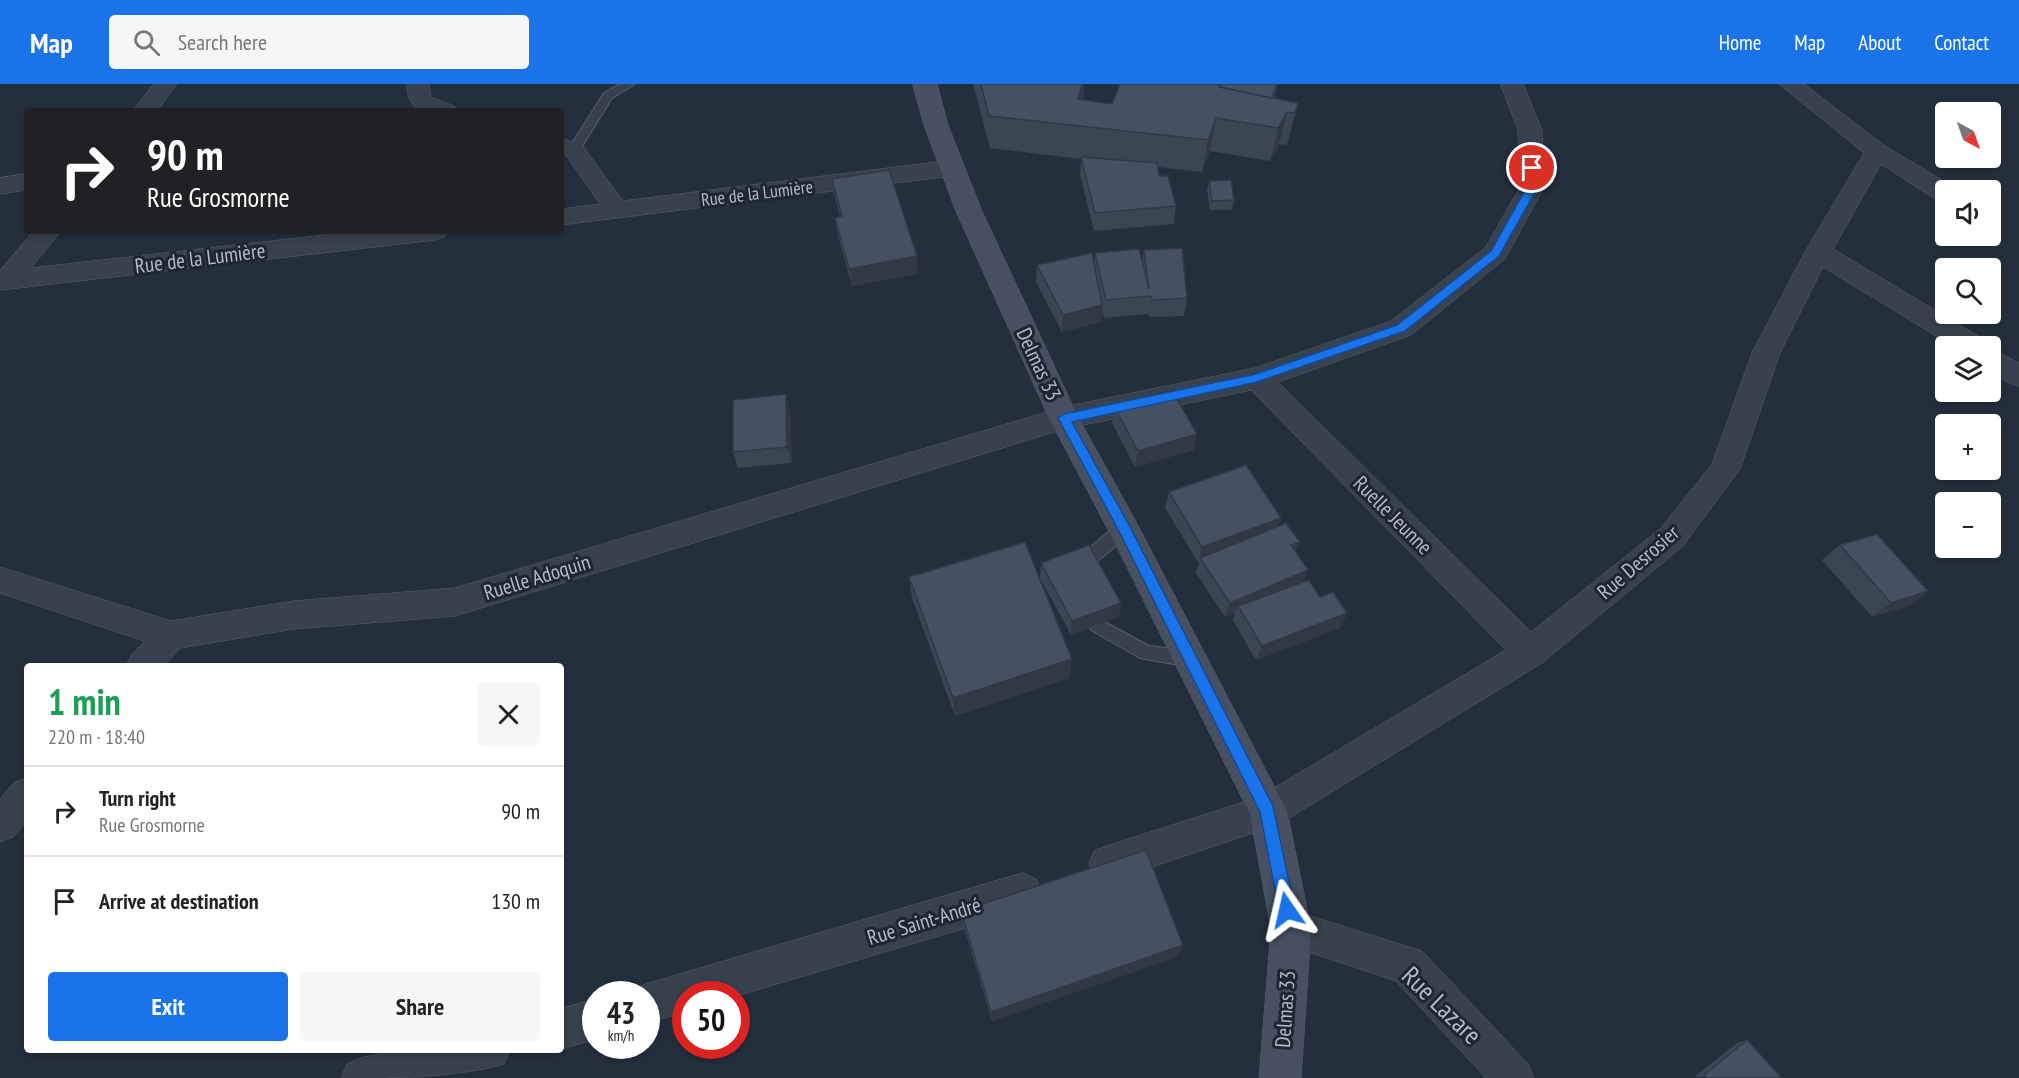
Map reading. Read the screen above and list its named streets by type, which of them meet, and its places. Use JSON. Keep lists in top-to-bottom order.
{
  "streets": {
    "main road": ["Delmas 33"],
    "street": [
      "Rue de la Lumière",
      "Ruelle Jeunne",
      "Rue Desrosier",
      "Ruelle Adoquin",
      "Rue Saint-André",
      "Rue Lazare"
    ]
  },
  "crossings": [
    ["Rue de la Lumière", "Delmas 33"],
    ["Delmas 33", "Rue Desrosier"],
    ["Delmas 33", "Ruelle Adoquin"],
    ["Delmas 33", "Rue Saint-André"],
    ["Delmas 33", "Rue Lazare"],
    ["Ruelle Jeunne", "Rue Desrosier"],
    ["Ruelle Jeunne", "Ruelle Adoquin"],
    ["Rue Desrosier", "Rue Saint-André"]
  ],
  "north": "bottom right",
  "page": {
    "header": "Map",
    "search": "Search here",
    "nav": [
      "Home",
      "Map",
      "About",
      "Contact"
    ],
    "map_buttons": ["+", "−"],
    "turn": ["90 m", "Rue Grosmorne"],
    "heading": ["1 min", "220 m · 18:40"],
    "list": [
      {
        "name": "Turn right",
        "note": "Rue Grosmorne",
        "value": "90 m"
      },
      {
        "name": "Arrive at destination",
        "value": "130 m"
      }
    ],
    "buttons": ["Exit", "Share"],
    "speed": "43 km/h",
    "limit": "50"
  }
}
